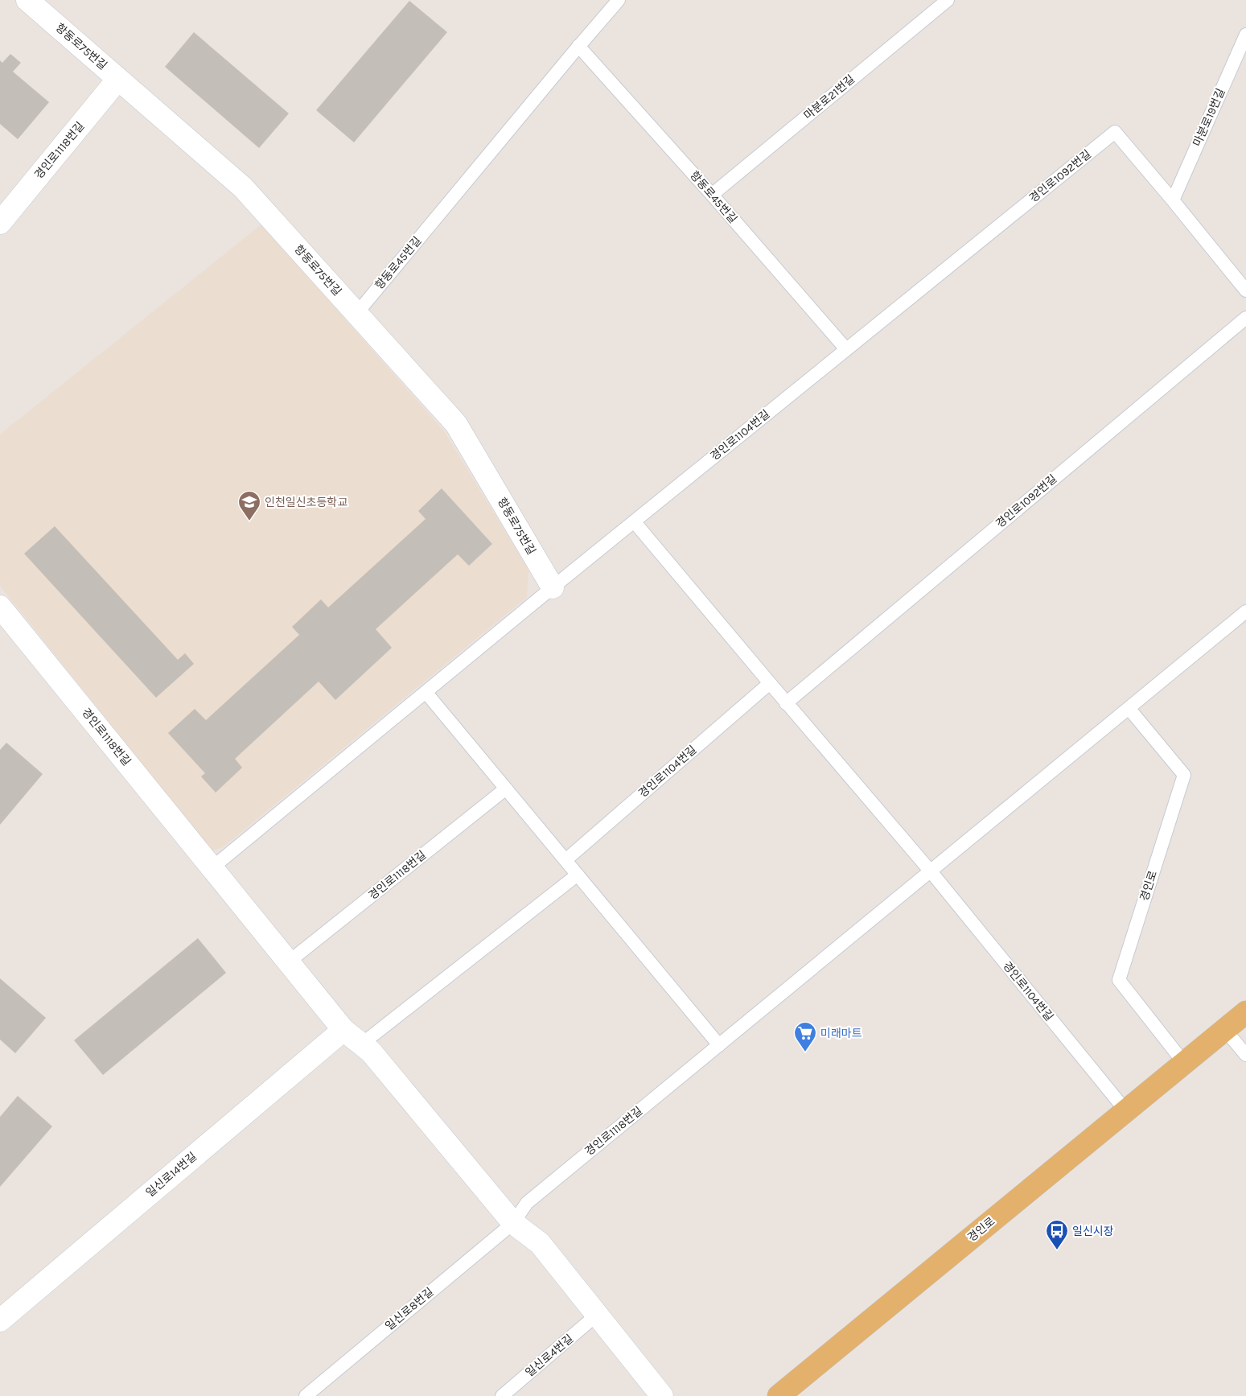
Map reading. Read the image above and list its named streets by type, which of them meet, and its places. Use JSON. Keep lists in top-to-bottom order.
{
  "streets": {
    "main road": ["경인로"],
    "street": ["항동로75번길", "경인로1118번길", "일신로14번길"],
    "lane": [
      "마분로21번길",
      "마분로19번길",
      "경인로1092번길",
      "항동로45번길",
      "경인로1104번길",
      "일신로8번길",
      "일신로4번길"
    ]
  },
  "crossings": [
    ["항동로75번길", "경인로1118번길"],
    ["항동로75번길", "항동로45번길"],
    ["항동로75번길", "경인로1104번길"],
    ["마분로21번길", "항동로45번길"],
    ["마분로19번길", "경인로1092번길"],
    ["경인로1118번길", "일신로14번길"],
    ["경인로1118번길", "일신로8번길"],
    ["경인로1118번길", "일신로4번길"],
    ["경인로1092번길", "항동로45번길"],
    ["경인로1092번길", "경인로1104번길"],
    ["항동로45번길", "경인로1104번길"],
    ["경인로1104번길", "경인로"]
  ],
  "places": {
    "school or university": ["인천일신초등학교"],
    "supermarket": ["미래마트"],
    "bus stop": ["일신시장"]
  }
}
